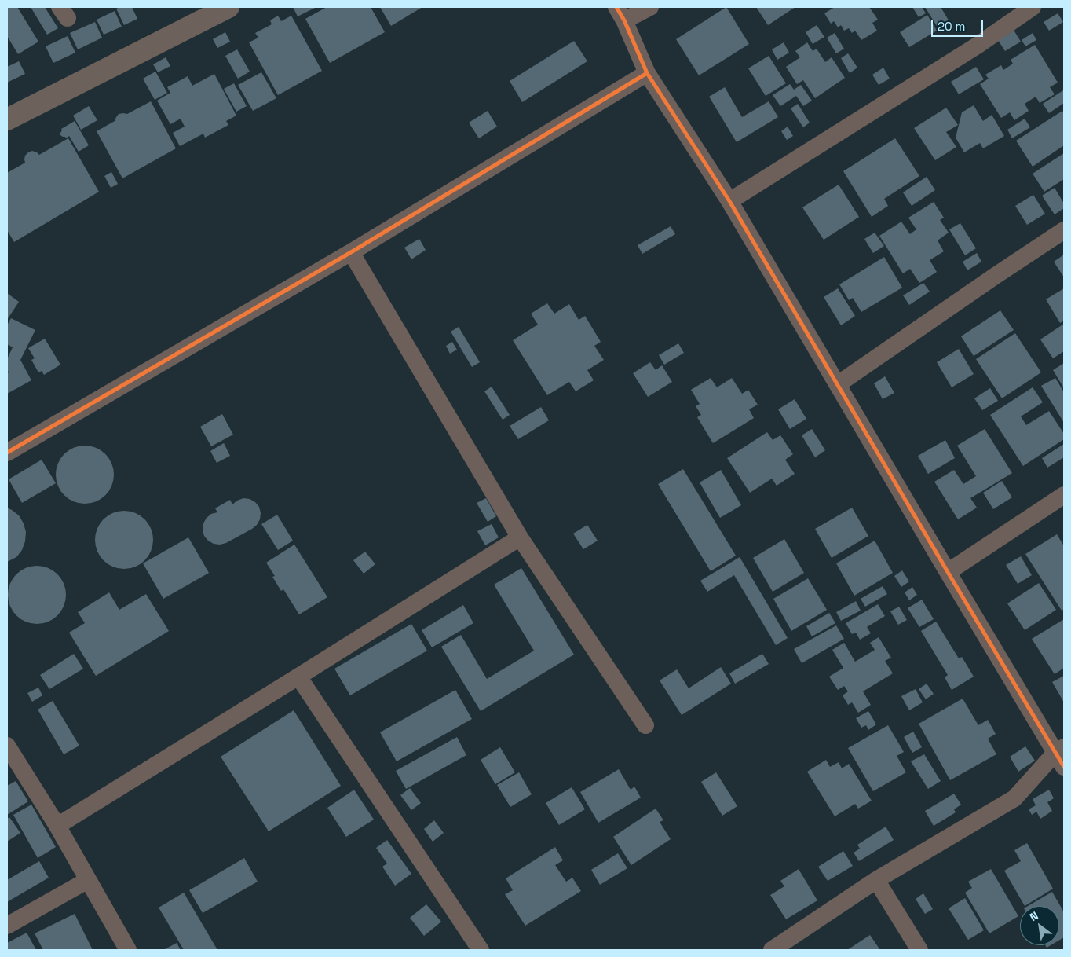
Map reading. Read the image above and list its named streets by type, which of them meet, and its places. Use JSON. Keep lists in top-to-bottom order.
{
  "scale_bar": "20 m",
  "north": "top left"
}
